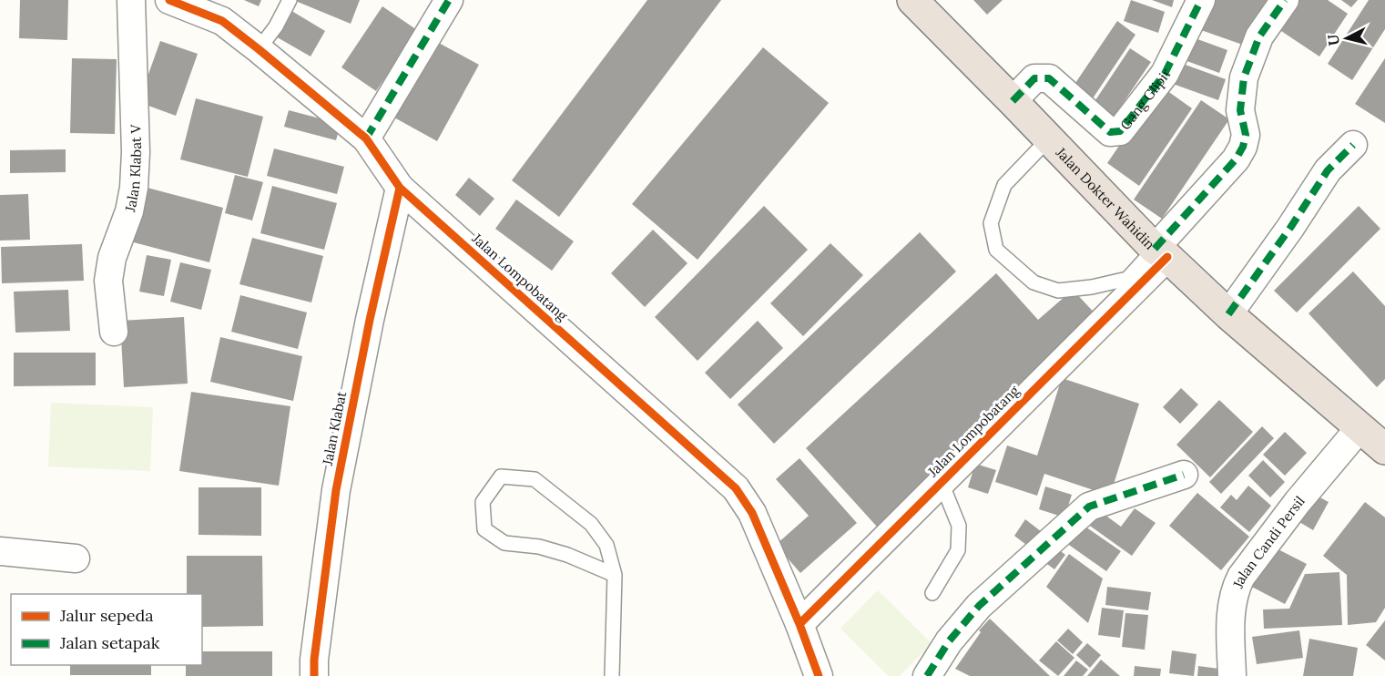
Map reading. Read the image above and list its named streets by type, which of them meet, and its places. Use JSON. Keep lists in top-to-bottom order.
{
  "streets": {
    "highway": ["Jalan Dokter Wahidin"],
    "street": [
      "Gang Glipir",
      "Jalan Klabat V",
      "Jalan Lompobatang",
      "Jalan Klabat",
      "Jalan Candi Persil"
    ]
  },
  "crossings": [
    ["Gang Glipir", "Jalan Dokter Wahidin"],
    ["Jalan Dokter Wahidin", "Jalan Lompobatang"],
    ["Jalan Dokter Wahidin", "Jalan Candi Persil"],
    ["Jalan Lompobatang", "Jalan Klabat"]
  ],
  "legend": ["Jalur sepeda", "Jalan setapak"],
  "north": "left"
}
